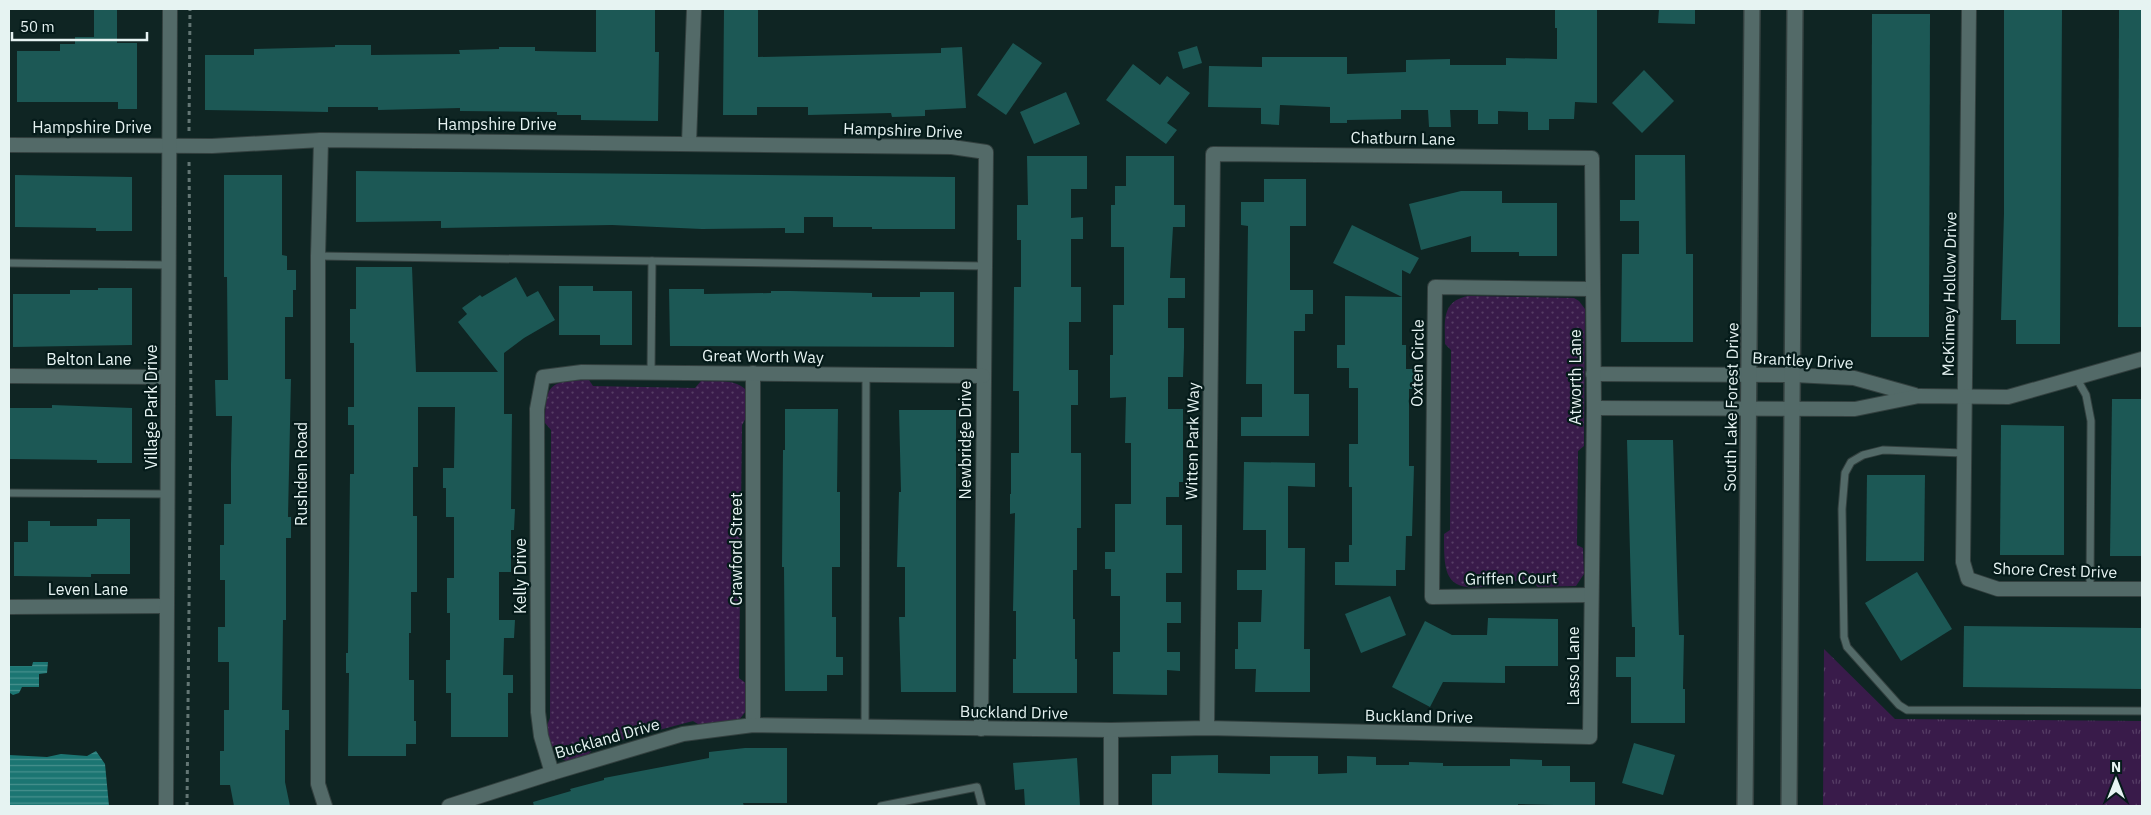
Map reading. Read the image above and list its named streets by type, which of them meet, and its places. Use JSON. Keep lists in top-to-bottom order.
{
  "streets": {
    "main road": ["South Lake Forest Drive"],
    "street": [
      "Hampshire Drive",
      "Chatburn Lane",
      "McKinney Hollow Drive",
      "Great Worth Way",
      "Belton Lane",
      "Brantley Drive",
      "Oxten Circle",
      "Atworth Lane",
      "Village Park Drive",
      "Newbridge Drive",
      "Witten Park Way",
      "Rushden Road",
      "Crawford Street",
      "Shore Crest Drive",
      "Kelly Drive",
      "Griffen Court",
      "Leven Lane",
      "Lasso Lane",
      "Buckland Drive"
    ]
  },
  "crossings": [
    ["Hampshire Drive", "Village Park Drive"],
    ["Hampshire Drive", "Newbridge Drive"],
    ["Hampshire Drive", "Rushden Road"],
    ["Chatburn Lane", "Atworth Lane"],
    ["Chatburn Lane", "Witten Park Way"],
    ["McKinney Hollow Drive", "Brantley Drive"],
    ["McKinney Hollow Drive", "Shore Crest Drive"],
    ["Great Worth Way", "Newbridge Drive"],
    ["Great Worth Way", "Crawford Street"],
    ["Great Worth Way", "Kelly Drive"],
    ["Belton Lane", "Village Park Drive"],
    ["Brantley Drive", "Atworth Lane"],
    ["Brantley Drive", "South Lake Forest Drive"],
    ["Oxten Circle", "Atworth Lane"],
    ["Oxten Circle", "Griffen Court"],
    ["Atworth Lane", "Griffen Court"],
    ["Atworth Lane", "Lasso Lane"],
    ["Village Park Drive", "Leven Lane"],
    ["Newbridge Drive", "Buckland Drive"],
    ["Witten Park Way", "Buckland Drive"],
    ["Crawford Street", "Buckland Drive"],
    ["Kelly Drive", "Buckland Drive"],
    ["Griffen Court", "Lasso Lane"],
    ["Lasso Lane", "Buckland Drive"]
  ],
  "scale_bar": "50 m",
  "north": "top"
}
